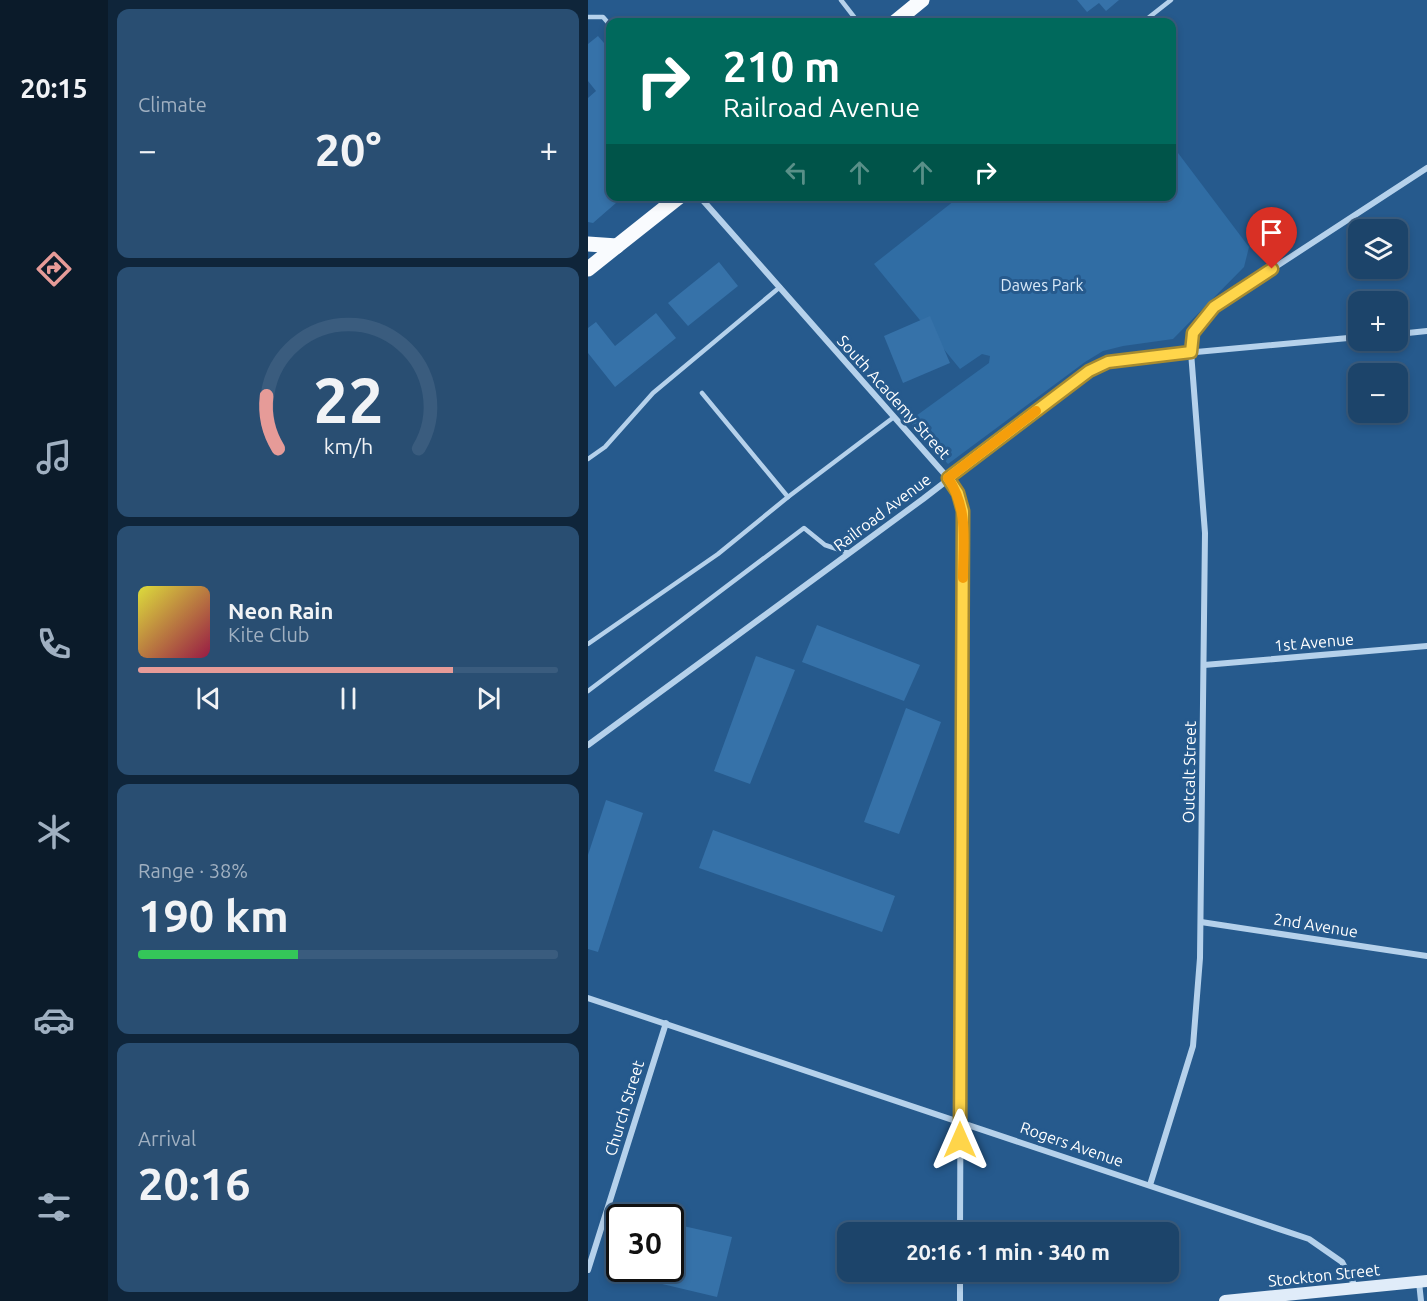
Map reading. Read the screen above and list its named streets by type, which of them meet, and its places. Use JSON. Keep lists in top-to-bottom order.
{
  "streets": {
    "main road": ["Stockton Street"],
    "street": [
      "South Academy Street",
      "Railroad Avenue",
      "1st Avenue",
      "Outcalt Street",
      "2nd Avenue",
      "Church Street",
      "Rogers Avenue"
    ]
  },
  "crossings": [
    ["South Academy Street", "Railroad Avenue"],
    ["South Academy Street", "Rogers Avenue"],
    ["Railroad Avenue", "Outcalt Street"],
    ["1st Avenue", "Outcalt Street"],
    ["Outcalt Street", "2nd Avenue"],
    ["Outcalt Street", "Rogers Avenue"],
    ["Church Street", "Rogers Avenue"],
    ["Rogers Avenue", "Stockton Street"]
  ],
  "parks": ["Dawes Park"],
  "page": {
    "tabs": "20:15",
    "tile": [
      "Climate",
      ["Range · 38%", "190 km"],
      ["Arrival", "20:16"]
    ],
    "turn": ["210 m", "Railroad Avenue"],
    "heat": ["−", "20°", "+"],
    "map_buttons": ["+", "−"],
    "song": ["Neon Rain", "Kite Club"],
    "limit": "30",
    "trip": "20:16 · 1 min · 340 m",
    "gauge": ["22", "km/h"]
  }
}
